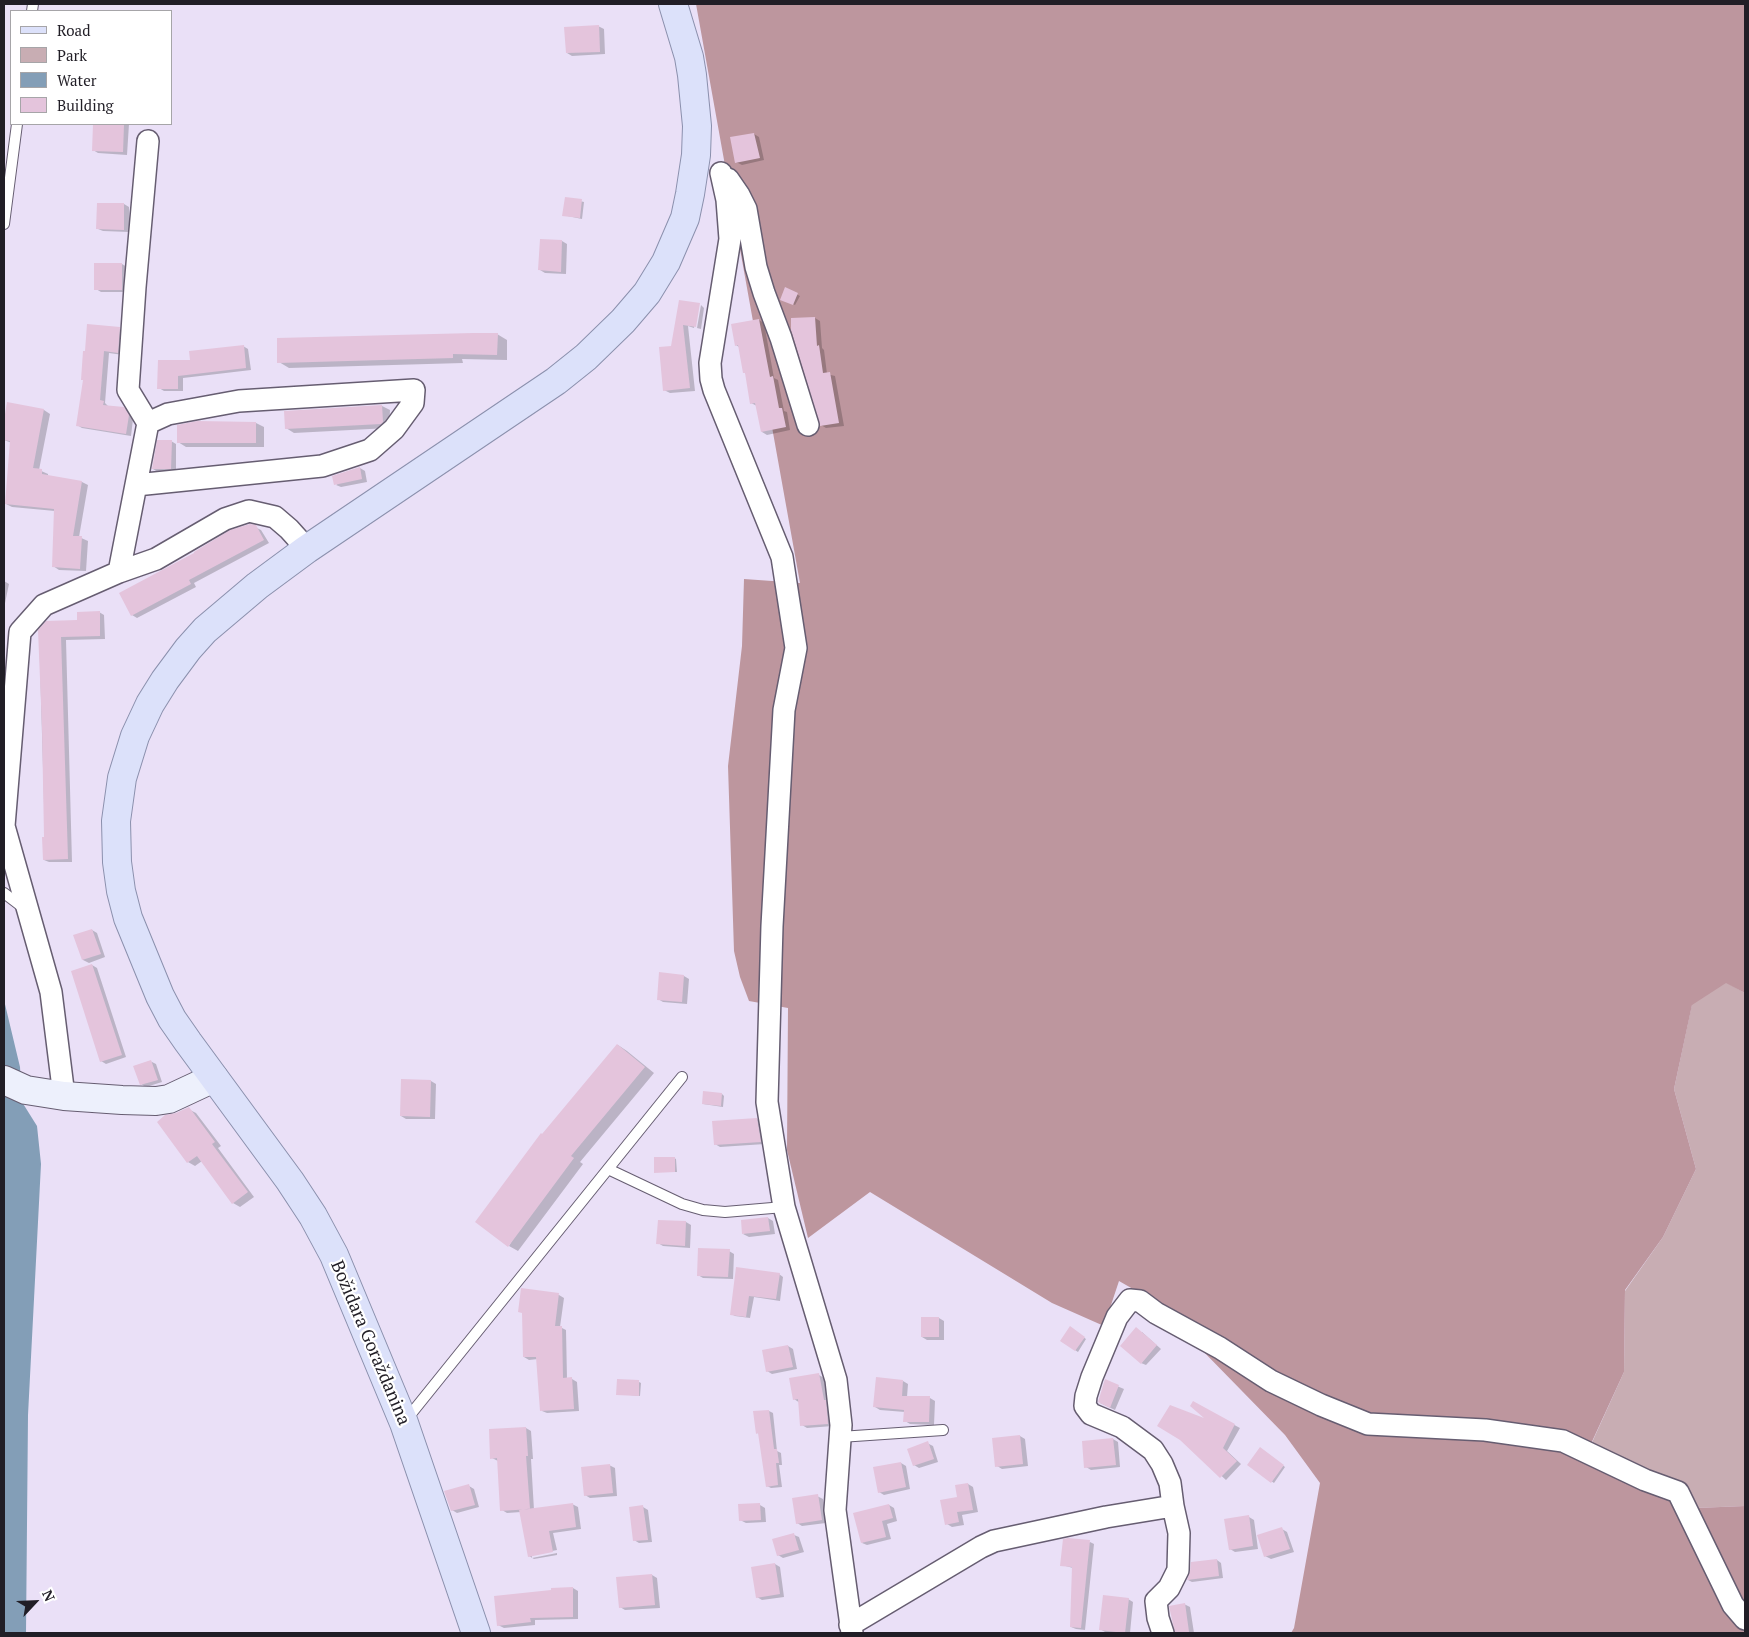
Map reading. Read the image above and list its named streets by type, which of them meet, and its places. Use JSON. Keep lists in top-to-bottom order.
{
  "streets": {
    "main road": ["Božidara Goraždanina"]
  },
  "legend": [
    "Road",
    "Park",
    "Water",
    "Building"
  ],
  "north": "top right"
}
